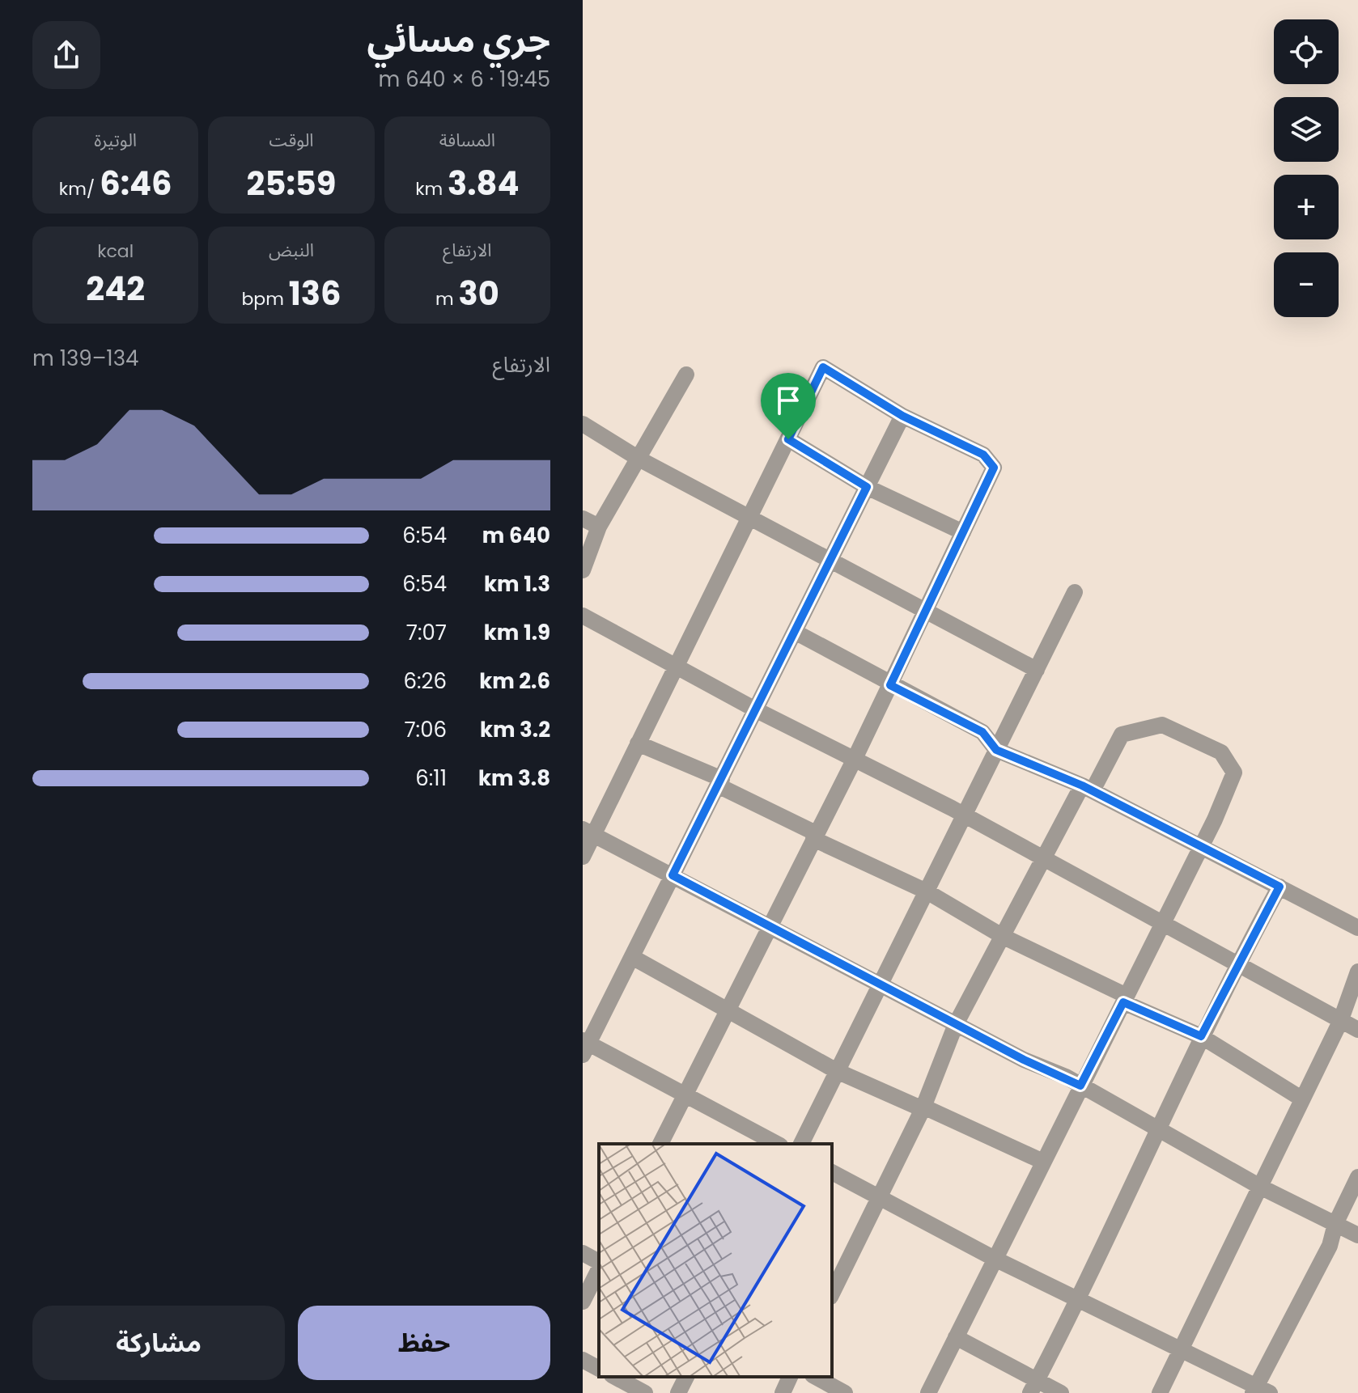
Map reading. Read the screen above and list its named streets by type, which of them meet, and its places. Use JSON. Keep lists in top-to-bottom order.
{
  "page": {
    "heading": ["جري مسائي", "19:45 · 6 × 640 m"],
    "map_buttons": ["+", "−"],
    "stats": [
      ["المسافة", "3.84 km"],
      ["الوقت", "25:59"],
      ["الوتيرة", "6:46 /km"],
      ["الارتفاع", "30 m"],
      ["النبض", "136 bpm"],
      ["kcal", "242"]
    ],
    "chart": ["الارتفاع", "134–139 m"],
    "list": [
      {
        "name": "640 m",
        "note": "6:54"
      },
      {
        "name": "1.3 km",
        "note": "6:54"
      },
      {
        "name": "1.9 km",
        "note": "7:07"
      },
      {
        "name": "2.6 km",
        "note": "6:26"
      },
      {
        "name": "3.2 km",
        "note": "7:06"
      },
      {
        "name": "3.8 km",
        "note": "6:11"
      }
    ],
    "buttons": ["حفظ", "مشاركة"]
  }
}
